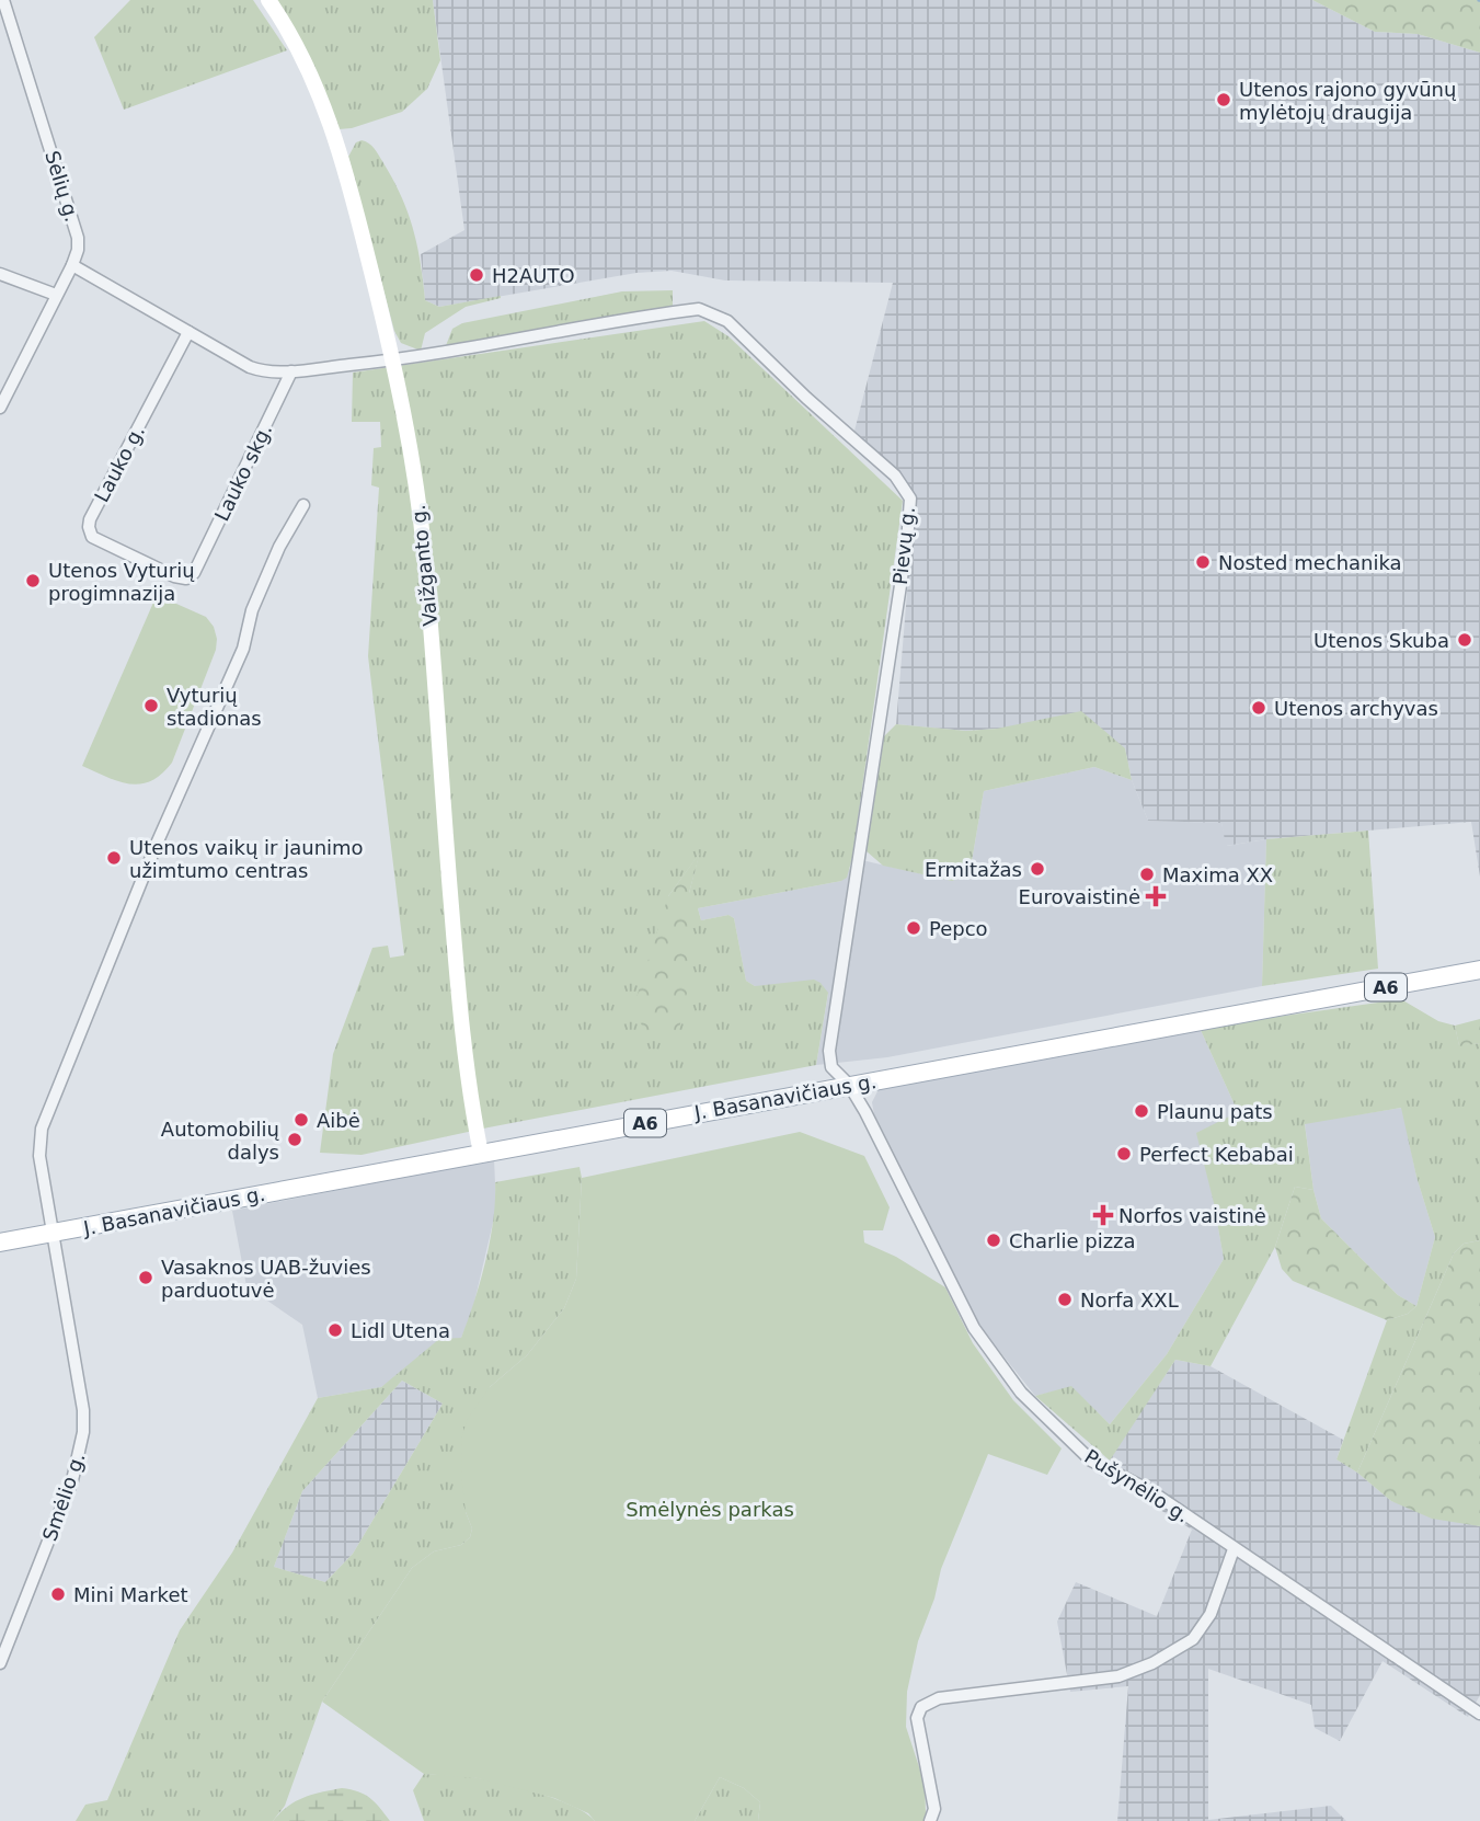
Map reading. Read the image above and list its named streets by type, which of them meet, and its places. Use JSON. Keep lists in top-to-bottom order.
{
  "streets": {
    "main road": ["Vaižganto g.", "A6", "J. Basanavičiaus g."],
    "street": [
      "Sėlių g.",
      "Lauko g.",
      "Lauko skg.",
      "Pievų g.",
      "Pušynėlio g.",
      "Smėlio g."
    ]
  },
  "crossings": [
    ["Sėlių g.", "Pievų g."],
    ["Lauko g.", "Lauko skg."],
    ["Lauko g.", "Pievų g."],
    ["Lauko skg.", "Pievų g."],
    ["Pievų g.", "Vaižganto g."],
    ["Pievų g.", "J. Basanavičiaus g."],
    ["Pievų g.", "Pušynėlio g."],
    ["Vaižganto g.", "J. Basanavičiaus g."],
    ["J. Basanavičiaus g.", "Pušynėlio g."],
    ["J. Basanavičiaus g.", "Smėlio g."]
  ],
  "parks": ["Smėlynės parkas"],
  "places": {
    "other": [
      "Utenos rajono gyvūnų mylėtojų draugija",
      "H2AUTO",
      "Nosted mechanika",
      "Utenos Vyturių progimnazija",
      "Utenos Skuba",
      "Vyturių stadionas",
      "Utenos archyvas",
      "Utenos vaikų ir jaunimo užimtumo centras",
      "Ermitažas",
      "Maxima XX",
      "Pepco",
      "Plaunu pats",
      "Aibė",
      "Automobilių dalys",
      "Perfect Kebabai",
      "Charlie pizza",
      "Vasaknos UAB-žuvies parduotuvė",
      "Norfa XXL",
      "Lidl Utena",
      "Mini Market"
    ],
    "health": ["Eurovaistinė", "Norfos vaistinė"]
  }
}
